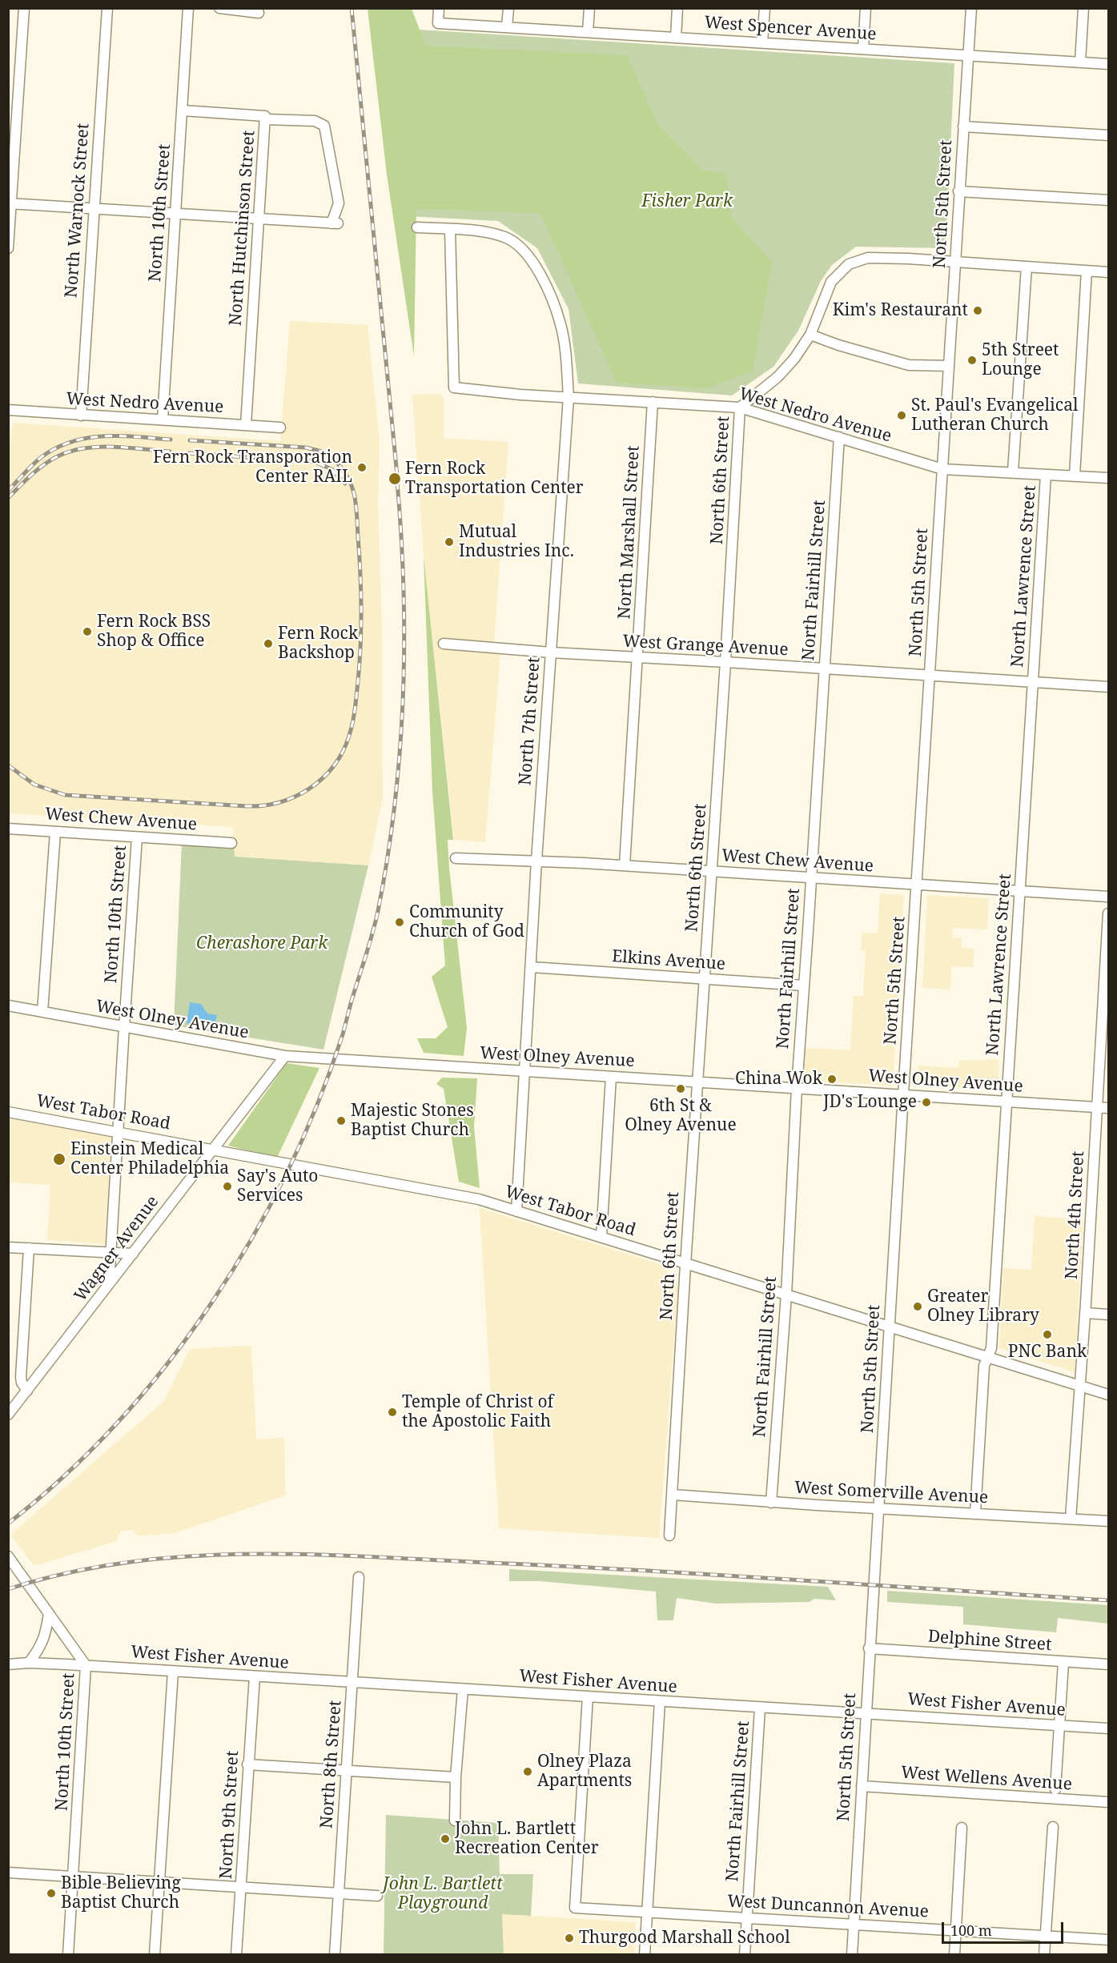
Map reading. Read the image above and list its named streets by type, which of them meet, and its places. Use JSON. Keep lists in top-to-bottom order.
{
  "streets": {
    "street": [
      "West Spencer Avenue",
      "North 5th Street",
      "North Warnock Street",
      "North 10th Street",
      "North Hutchinson Street",
      "West Nedro Avenue",
      "North 6th Street",
      "North Marshall Street",
      "North Lawrence Street",
      "North Fairhill Street",
      "West Grange Avenue",
      "North 7th Street",
      "West Chew Avenue",
      "Elkins Avenue",
      "West Olney Avenue",
      "West Tabor Road",
      "North 4th Street",
      "Wagner Avenue",
      "West Somerville Avenue",
      "Delphine Street",
      "West Fisher Avenue",
      "North 8th Street",
      "West Wellens Avenue",
      "North 9th Street",
      "West Duncannon Avenue"
    ]
  },
  "crossings": [
    ["West Spencer Avenue", "North 5th Street"],
    ["North 5th Street", "West Nedro Avenue"],
    ["North 5th Street", "North 6th Street"],
    ["North 5th Street", "West Grange Avenue"],
    ["North 5th Street", "West Chew Avenue"],
    ["North 5th Street", "West Olney Avenue"],
    ["North 5th Street", "West Tabor Road"],
    ["North 5th Street", "West Somerville Avenue"],
    ["North 5th Street", "Delphine Street"],
    ["North 5th Street", "West Fisher Avenue"],
    ["North 5th Street", "West Wellens Avenue"],
    ["North 5th Street", "West Duncannon Avenue"],
    ["North Warnock Street", "West Nedro Avenue"],
    ["North 10th Street", "North Hutchinson Street"],
    ["North 10th Street", "West Nedro Avenue"],
    ["North 10th Street", "West Chew Avenue"],
    ["North 10th Street", "West Olney Avenue"],
    ["North 10th Street", "West Tabor Road"],
    ["North 10th Street", "Wagner Avenue"],
    ["North 10th Street", "West Fisher Avenue"],
    ["North Hutchinson Street", "West Nedro Avenue"],
    ["West Nedro Avenue", "North 6th Street"],
    ["West Nedro Avenue", "North Marshall Street"],
    ["West Nedro Avenue", "North Lawrence Street"],
    ["West Nedro Avenue", "North Fairhill Street"],
    ["West Nedro Avenue", "North 7th Street"],
    ["North 6th Street", "West Grange Avenue"],
    ["North 6th Street", "West Chew Avenue"],
    ["North 6th Street", "Elkins Avenue"],
    ["North 6th Street", "West Olney Avenue"],
    ["North 6th Street", "West Tabor Road"],
    ["North 6th Street", "West Somerville Avenue"],
    ["North Marshall Street", "West Grange Avenue"],
    ["North Marshall Street", "West Chew Avenue"],
    ["North Lawrence Street", "West Grange Avenue"],
    ["North Lawrence Street", "West Chew Avenue"],
    ["North Lawrence Street", "West Olney Avenue"],
    ["North Lawrence Street", "West Tabor Road"],
    ["North Lawrence Street", "West Somerville Avenue"],
    ["North Fairhill Street", "West Grange Avenue"],
    ["North Fairhill Street", "West Chew Avenue"],
    ["North Fairhill Street", "Elkins Avenue"],
    ["North Fairhill Street", "West Olney Avenue"],
    ["North Fairhill Street", "West Tabor Road"],
    ["North Fairhill Street", "West Somerville Avenue"],
    ["North Fairhill Street", "West Fisher Avenue"],
    ["North Fairhill Street", "West Duncannon Avenue"],
    ["West Grange Avenue", "North 7th Street"],
    ["North 7th Street", "West Chew Avenue"],
    ["North 7th Street", "Elkins Avenue"],
    ["North 7th Street", "West Olney Avenue"],
    ["North 7th Street", "West Tabor Road"],
    ["West Olney Avenue", "North 4th Street"],
    ["West Olney Avenue", "Wagner Avenue"],
    ["West Tabor Road", "North 4th Street"],
    ["West Tabor Road", "Wagner Avenue"],
    ["North 4th Street", "West Somerville Avenue"],
    ["West Fisher Avenue", "North 8th Street"],
    ["West Fisher Avenue", "North 9th Street"],
    ["West Fisher Avenue", "West Duncannon Avenue"]
  ],
  "parks": ["Fisher Park", "Cherashore Park", "John L. Bartlett Playground"],
  "places": [
    "Kim's Restaurant",
    "5th Street Lounge",
    "St. Paul's Evangelical Lutheran Church",
    "Fern Rock Transporation Center RAIL",
    "Fern Rock Transportation Center",
    "Mutual Industries Inc.",
    "Fern Rock BSS Shop & Office",
    "Fern Rock Backshop",
    "Community Church of God",
    "China Wok",
    "6th St & Olney Avenue",
    "JD's Lounge",
    "Majestic Stones Baptist Church",
    "Einstein Medical Center Philadelphia",
    "Say's Auto Services",
    "Greater Olney Library",
    "PNC Bank",
    "Temple of Christ of the Apostolic Faith",
    "Olney Plaza Apartments",
    "John L. Bartlett Recreation Center",
    "Bible Believing Baptist Church",
    "Thurgood Marshall School"
  ],
  "scale_bar": "100 m"
}
